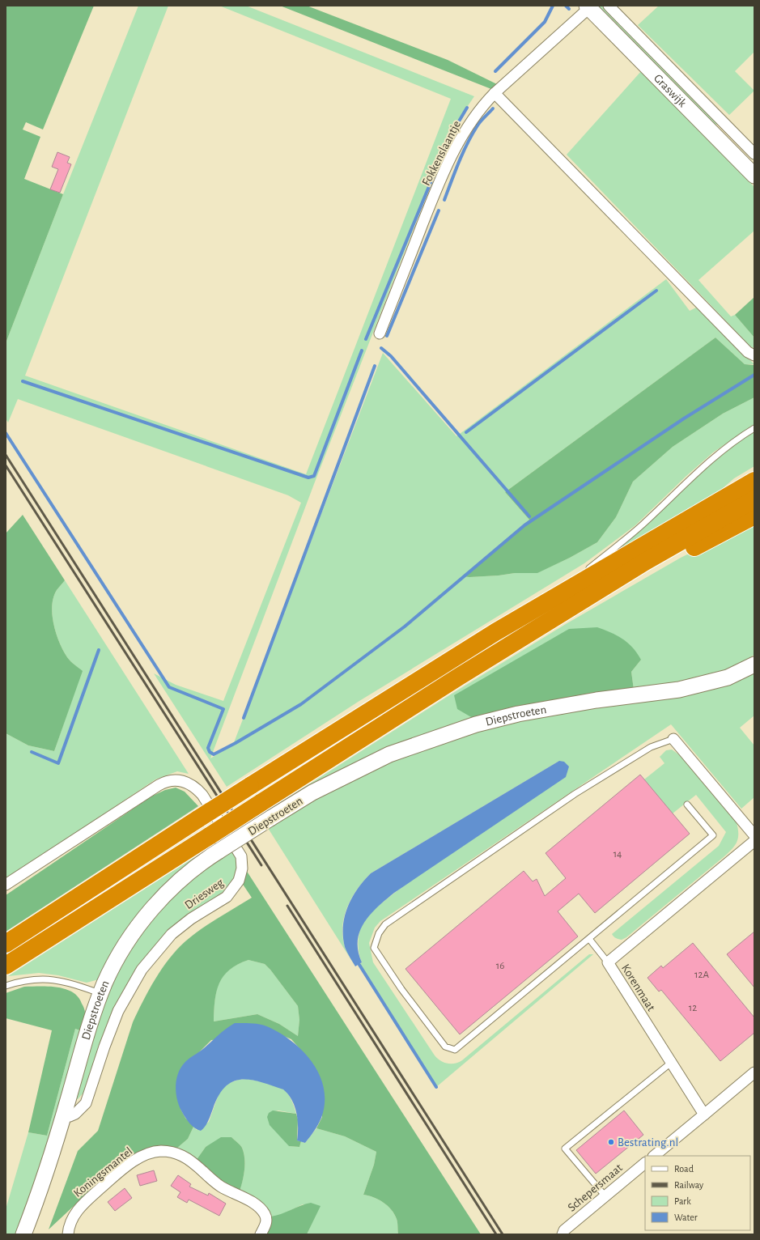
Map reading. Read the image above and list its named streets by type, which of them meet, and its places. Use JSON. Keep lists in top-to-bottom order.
{
  "streets": {
    "street": [
      "Graswijk",
      "Fokkenslaantje",
      "Diepstroeten",
      "Driesweg",
      "Korenmaat",
      "Koningsmantel",
      "Schepersmaat"
    ]
  },
  "crossings": [
    ["Graswijk", "Fokkenslaantje"],
    ["Diepstroeten", "Driesweg"]
  ],
  "places": ["Bestrating.nl"],
  "house_numbers": [
    "14",
    "16",
    "12A",
    "12"
  ],
  "legend": [
    "Road",
    "Railway",
    "Park",
    "Water"
  ]
}
